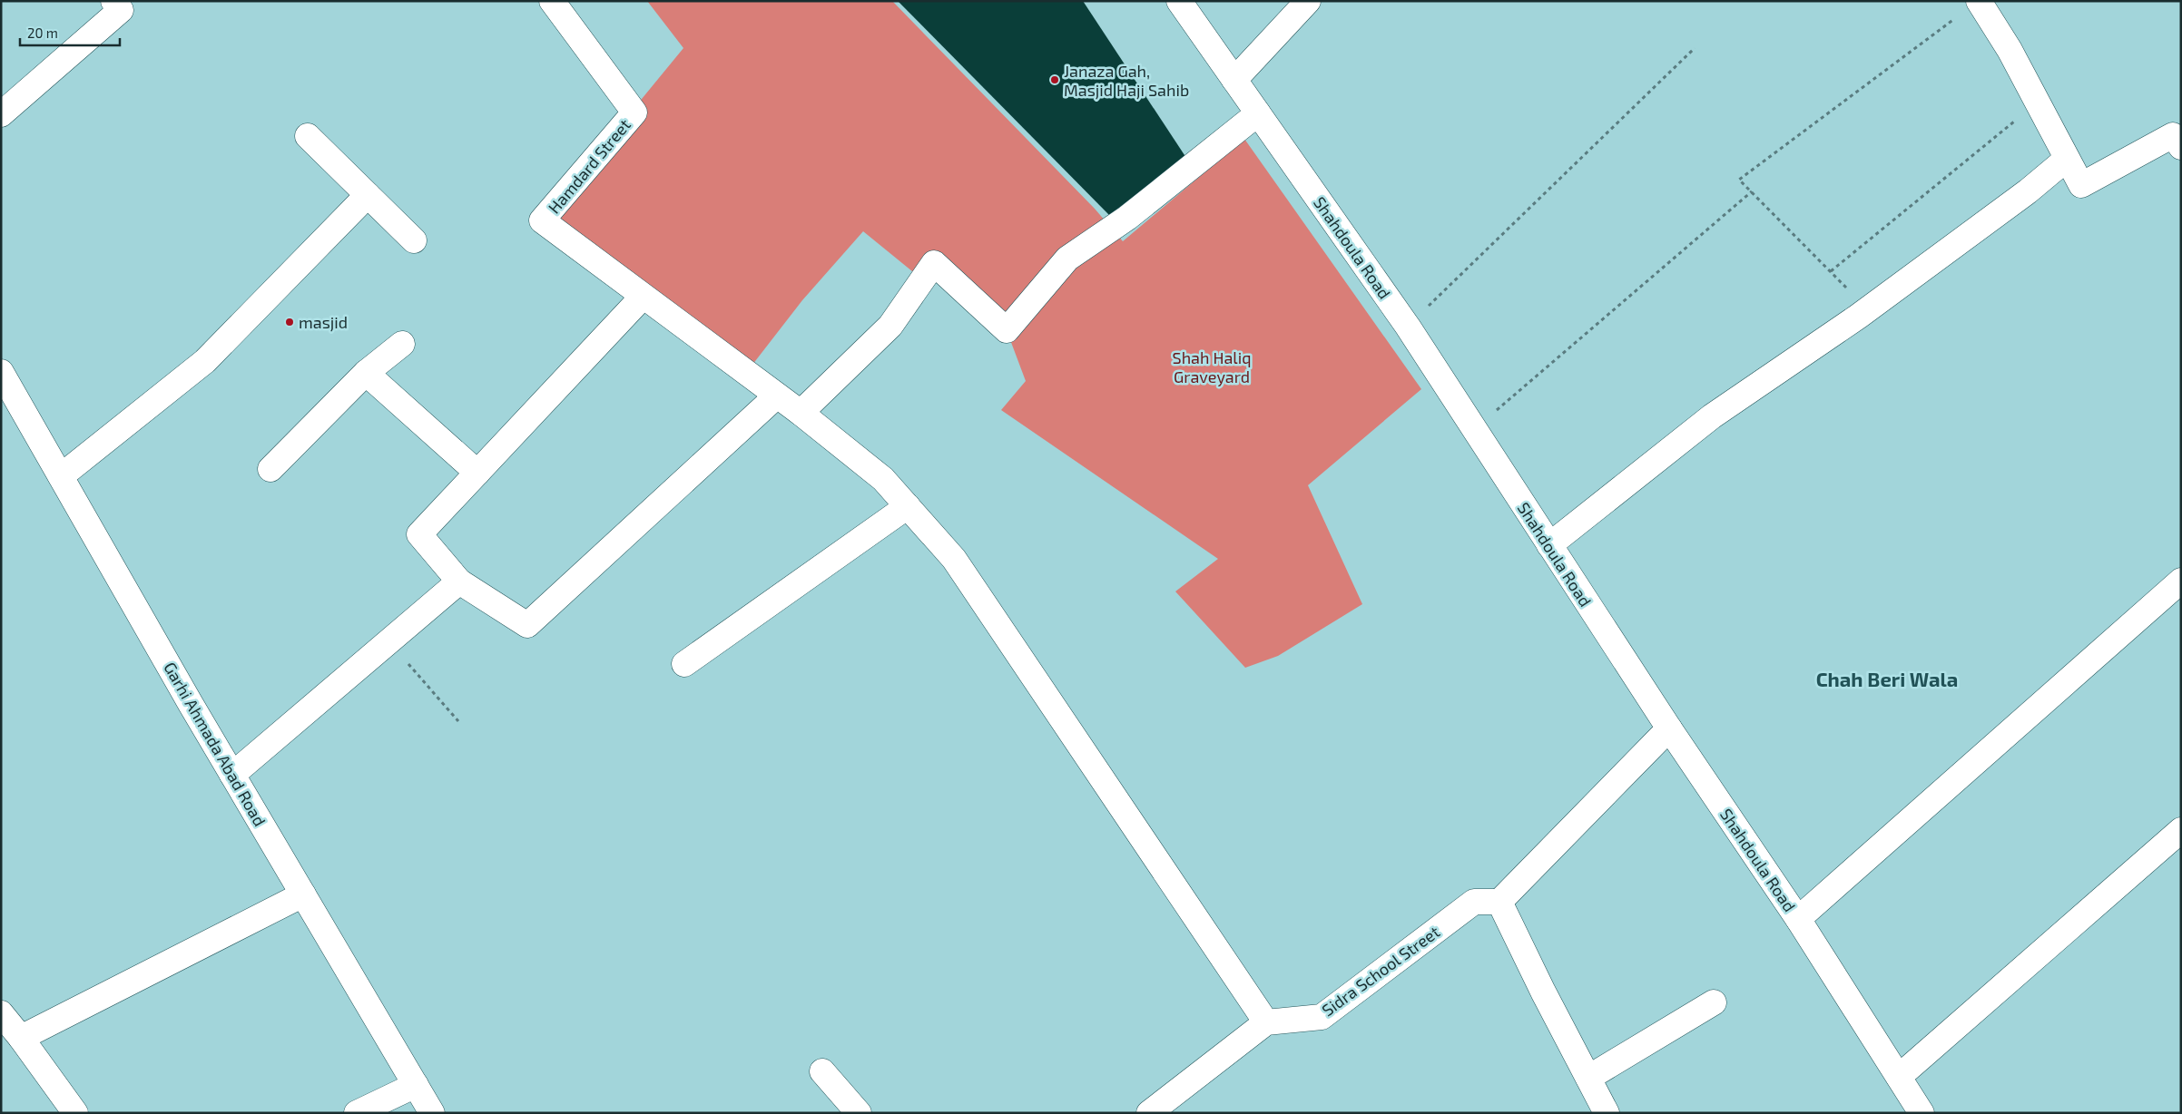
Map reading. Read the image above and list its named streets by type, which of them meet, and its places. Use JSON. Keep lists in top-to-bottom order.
{
  "streets": {
    "street": [
      "Hamdard Street",
      "Shahdoula Road",
      "Garhi Ahmada Abad Road",
      "Sidra School Street"
    ]
  },
  "districts": ["Chah Beri Wala"],
  "parks": ["Shah Haliq Graveyard"],
  "places": ["Janaza Gah, Masjid Haji Sahib", "masjid"],
  "scale_bar": "20 m"
}
